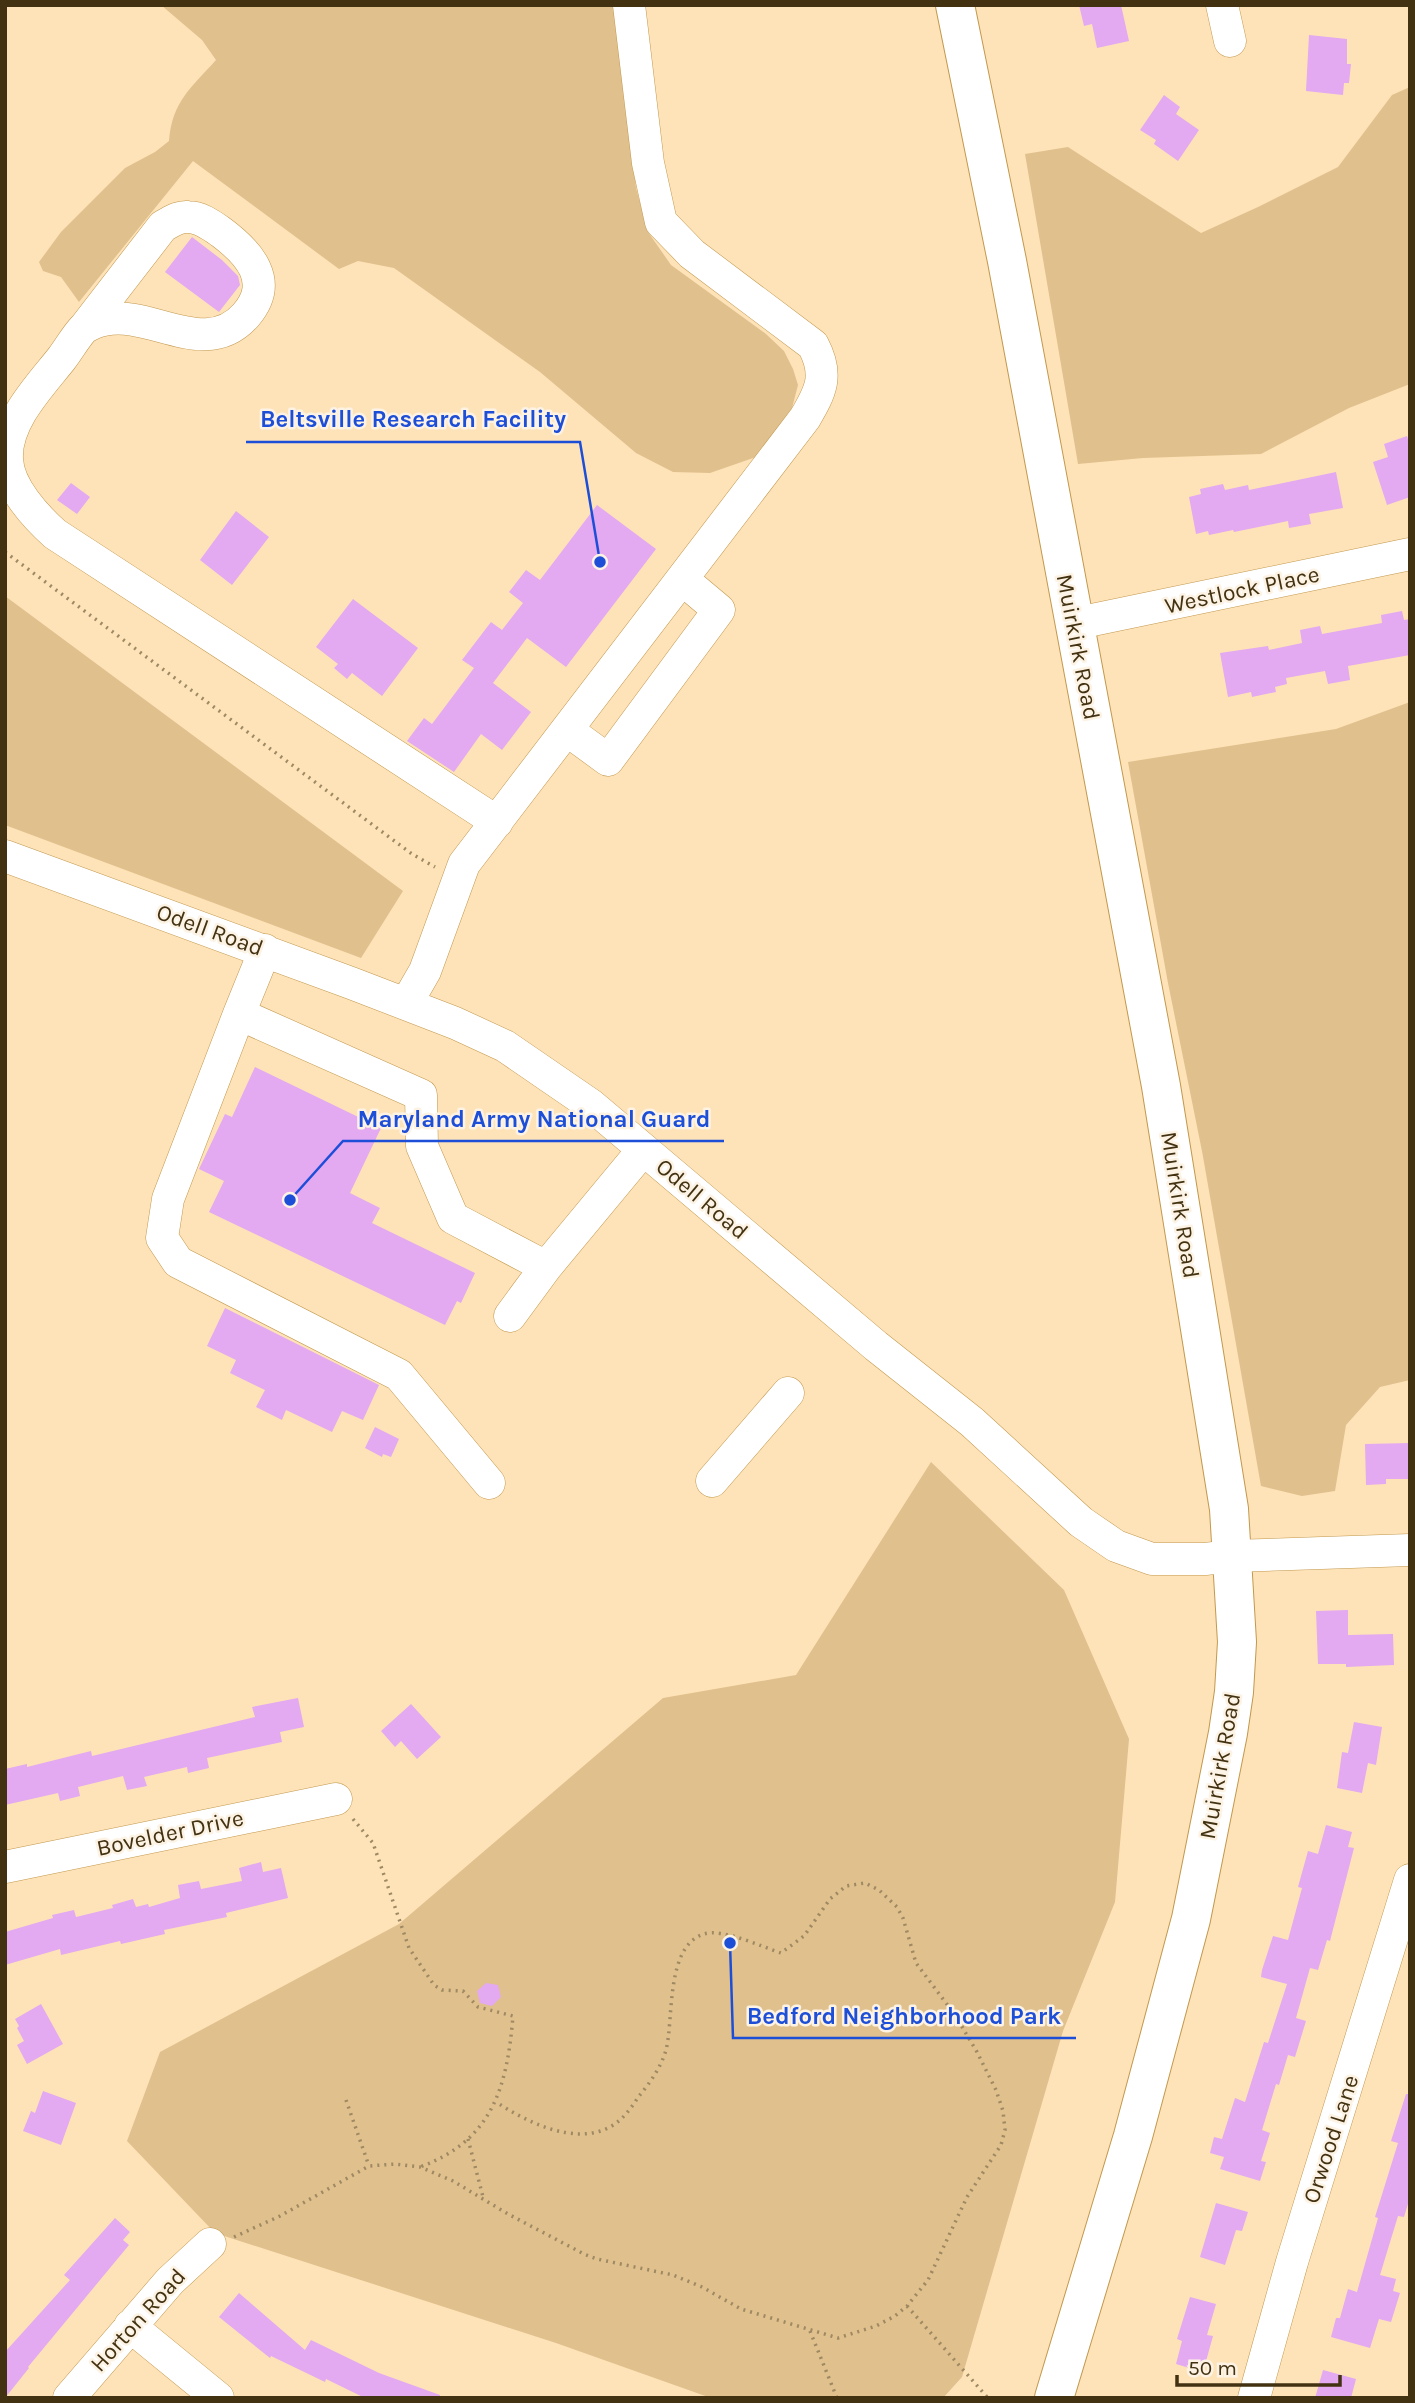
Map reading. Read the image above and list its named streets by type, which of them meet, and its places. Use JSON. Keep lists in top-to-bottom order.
{
  "streets": {
    "main road": ["Muirkirk Road"],
    "street": [
      "Westlock Place",
      "Odell Road",
      "Bovelder Drive",
      "Orwood Lane",
      "Horton Road"
    ]
  },
  "crossings": [
    ["Westlock Place", "Muirkirk Road"],
    ["Muirkirk Road", "Odell Road"]
  ],
  "places": ["Beltsville Research Facility", "Maryland Army National Guard", "Bedford Neighborhood Park"],
  "scale_bar": "50 m"
}
